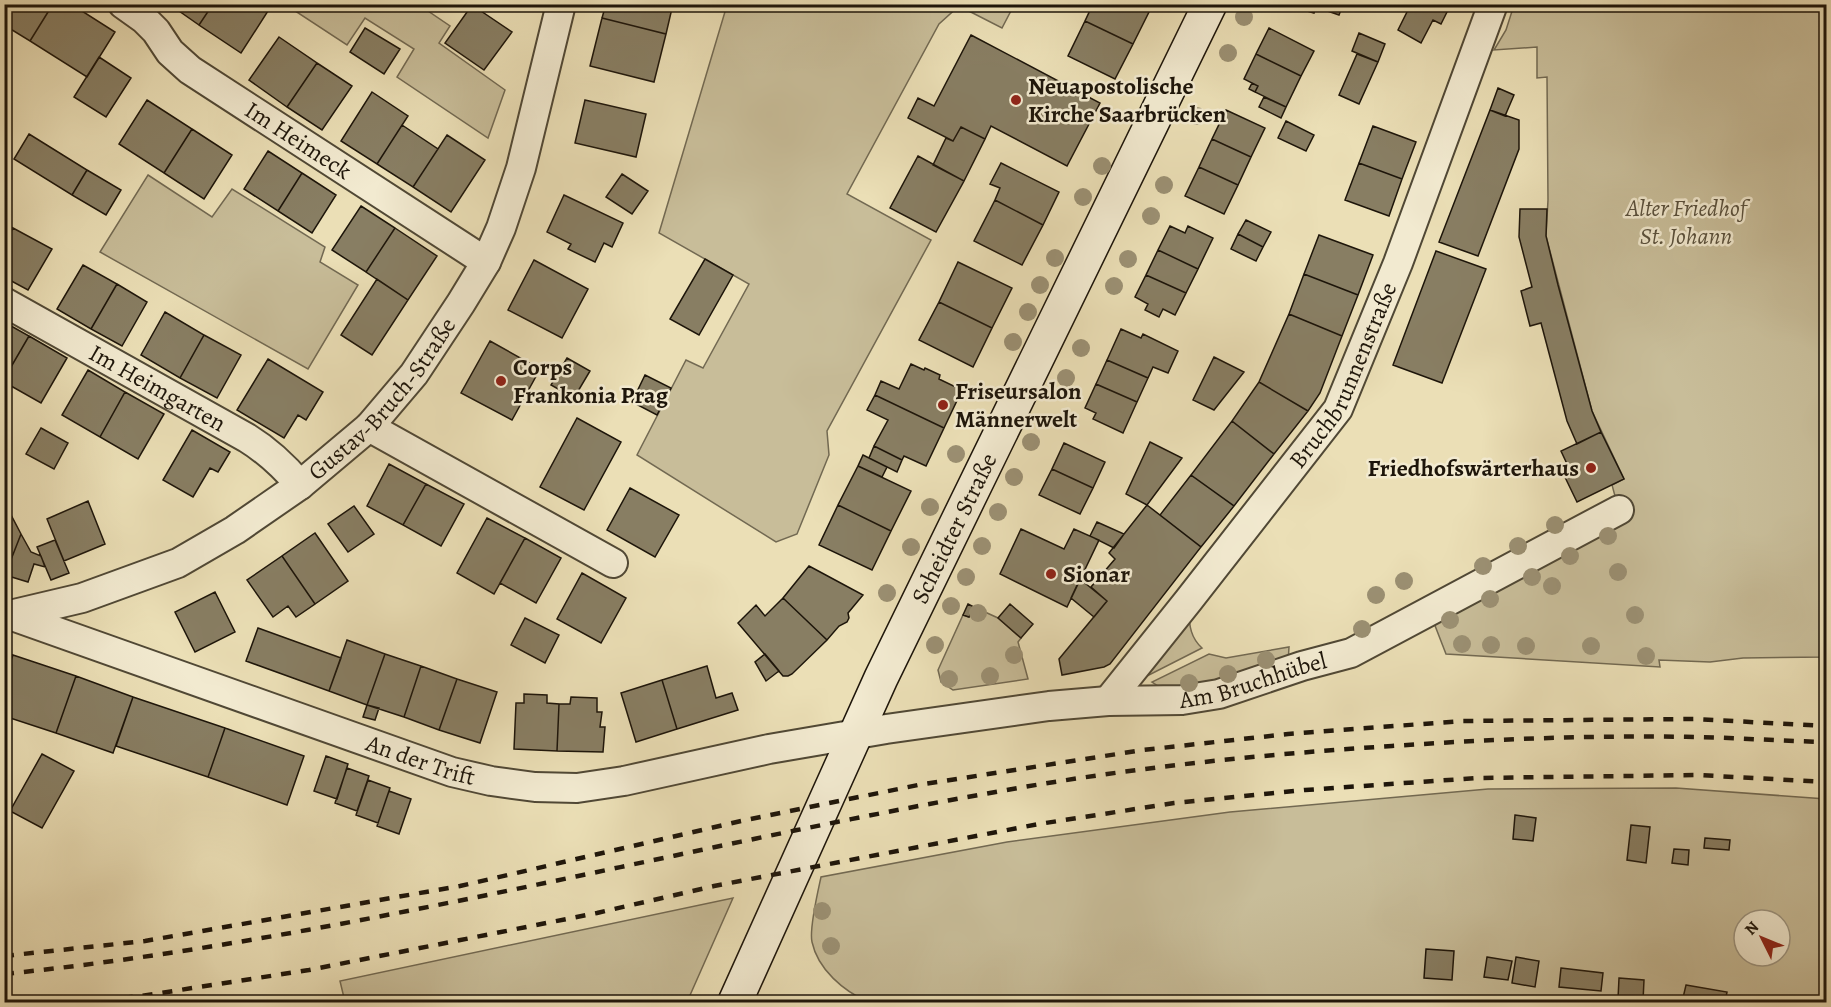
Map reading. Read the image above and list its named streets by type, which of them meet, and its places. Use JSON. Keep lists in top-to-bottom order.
{
  "streets": {
    "main road": ["Scheidter Straße"],
    "street": [
      "Im Heimeck",
      "Bruchbrunnenstraße",
      "Im Heimgarten",
      "Gustav-Bruch-Straße",
      "Am Bruchhübel",
      "An der Trift"
    ]
  },
  "crossings": [
    ["Im Heimeck", "Gustav-Bruch-Straße"],
    ["Bruchbrunnenstraße", "Am Bruchhübel"],
    ["Im Heimgarten", "Gustav-Bruch-Straße"],
    ["Gustav-Bruch-Straße", "An der Trift"],
    ["Scheidter Straße", "Am Bruchhübel"],
    ["Scheidter Straße", "An der Trift"],
    ["Am Bruchhübel", "An der Trift"]
  ],
  "parks": ["Alter Friedhof St. Johann"],
  "places": [
    "Neuapostolische Kirche Saarbrücken",
    "Corps Frankonia Prag",
    "Friseursalon Männerwelt",
    "Friedhofswärterhaus",
    "Sionar"
  ],
  "north": "top left"
}
